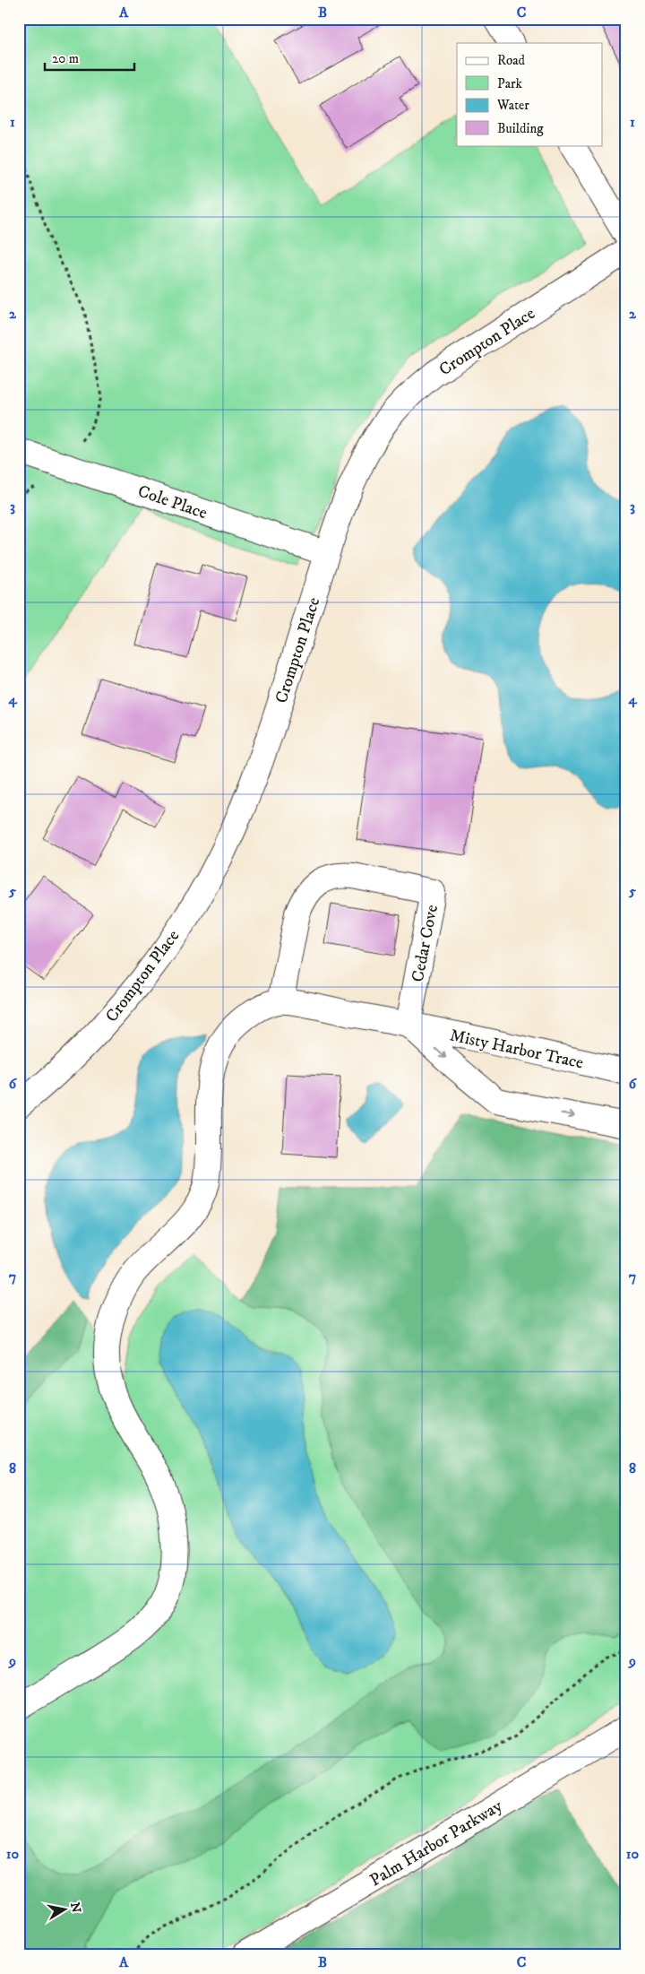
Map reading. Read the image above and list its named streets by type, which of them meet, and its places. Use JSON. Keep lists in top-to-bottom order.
{
  "streets": {
    "street": [
      "Crompton Place",
      "Cole Place",
      "Cedar Cove",
      "Misty Harbor Trace",
      "Palm Harbor Parkway"
    ]
  },
  "crossings": [
    ["Crompton Place", "Cole Place"],
    ["Cedar Cove", "Misty Harbor Trace"]
  ],
  "legend": [
    "Road",
    "Park",
    "Water",
    "Building"
  ],
  "scale_bar": "20 m",
  "north": "right",
  "grid": {
    "columns": ["A", "B", "C"],
    "rows": [
      "1",
      "2",
      "3",
      "4",
      "5",
      "6",
      "7",
      "8",
      "9",
      "10"
    ]
  }
}
